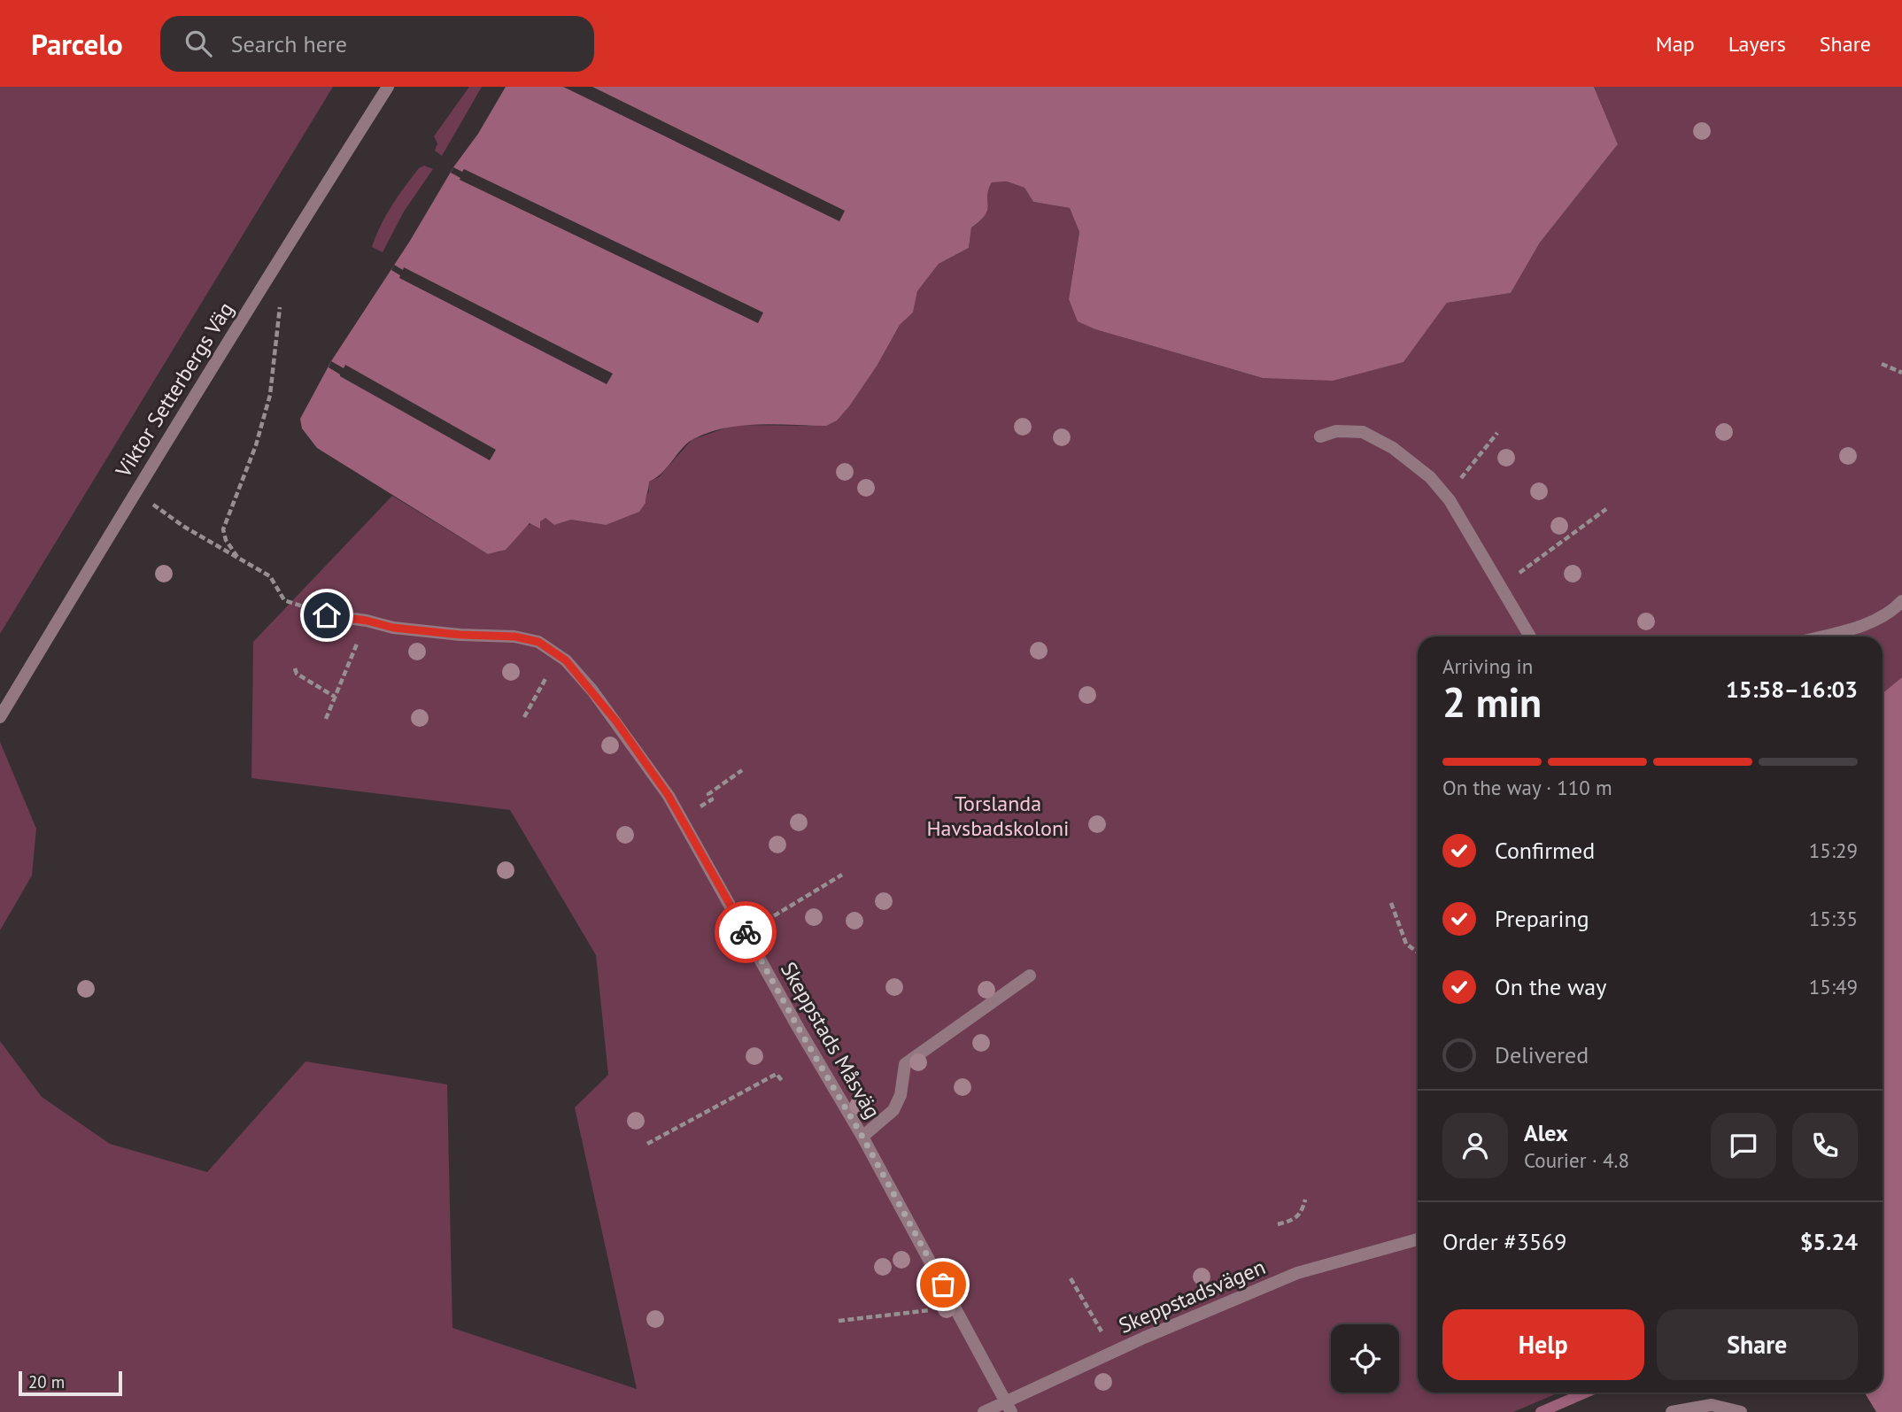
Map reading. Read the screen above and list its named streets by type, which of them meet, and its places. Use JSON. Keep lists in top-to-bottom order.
{
  "streets": {
    "street": ["Viktor Setterbergs Väg", "Skeppstads Måsväg", "Skeppstadsvägen"]
  },
  "crossings": [
    ["Skeppstads Måsväg", "Skeppstadsvägen"]
  ],
  "parks": ["Torslanda Havsbadskoloni"],
  "scale_bar": "20 m",
  "page": {
    "header": "Parcelo",
    "search": "Search here",
    "nav": ["Map", "Layers", "Share"],
    "heading": ["2 min", "Arriving in", "15:58–16:03"],
    "panel": [
      "Alex",
      "Courier · 4.8",
      "Order #3569",
      "$5.24"
    ],
    "bar": "On the way · 110 m",
    "list": [
      ["Confirmed", "15:29"],
      ["Preparing", "15:35"],
      ["On the way", "15:49"],
      "Delivered"
    ],
    "buttons": ["Help", "Share"],
    "scale": "20 m"
  }
}
